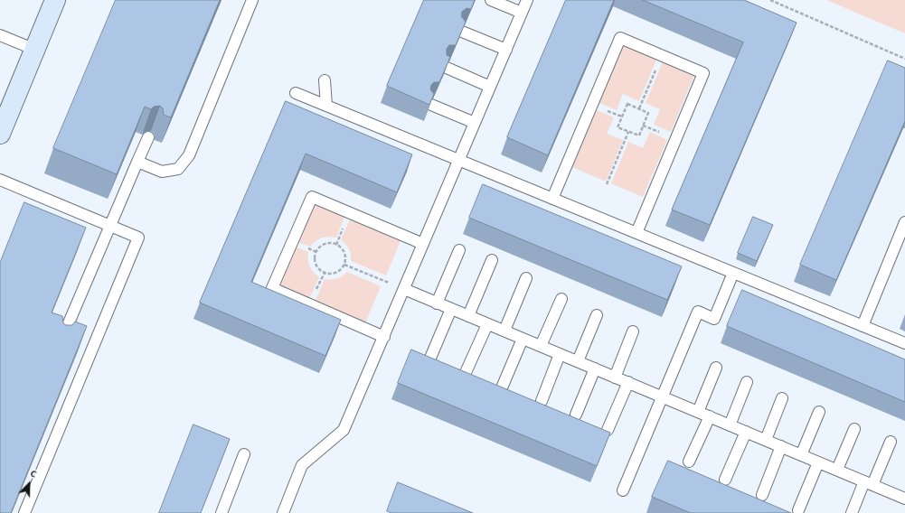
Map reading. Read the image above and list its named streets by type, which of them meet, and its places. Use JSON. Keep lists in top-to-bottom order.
{
  "north": "top right"
}
